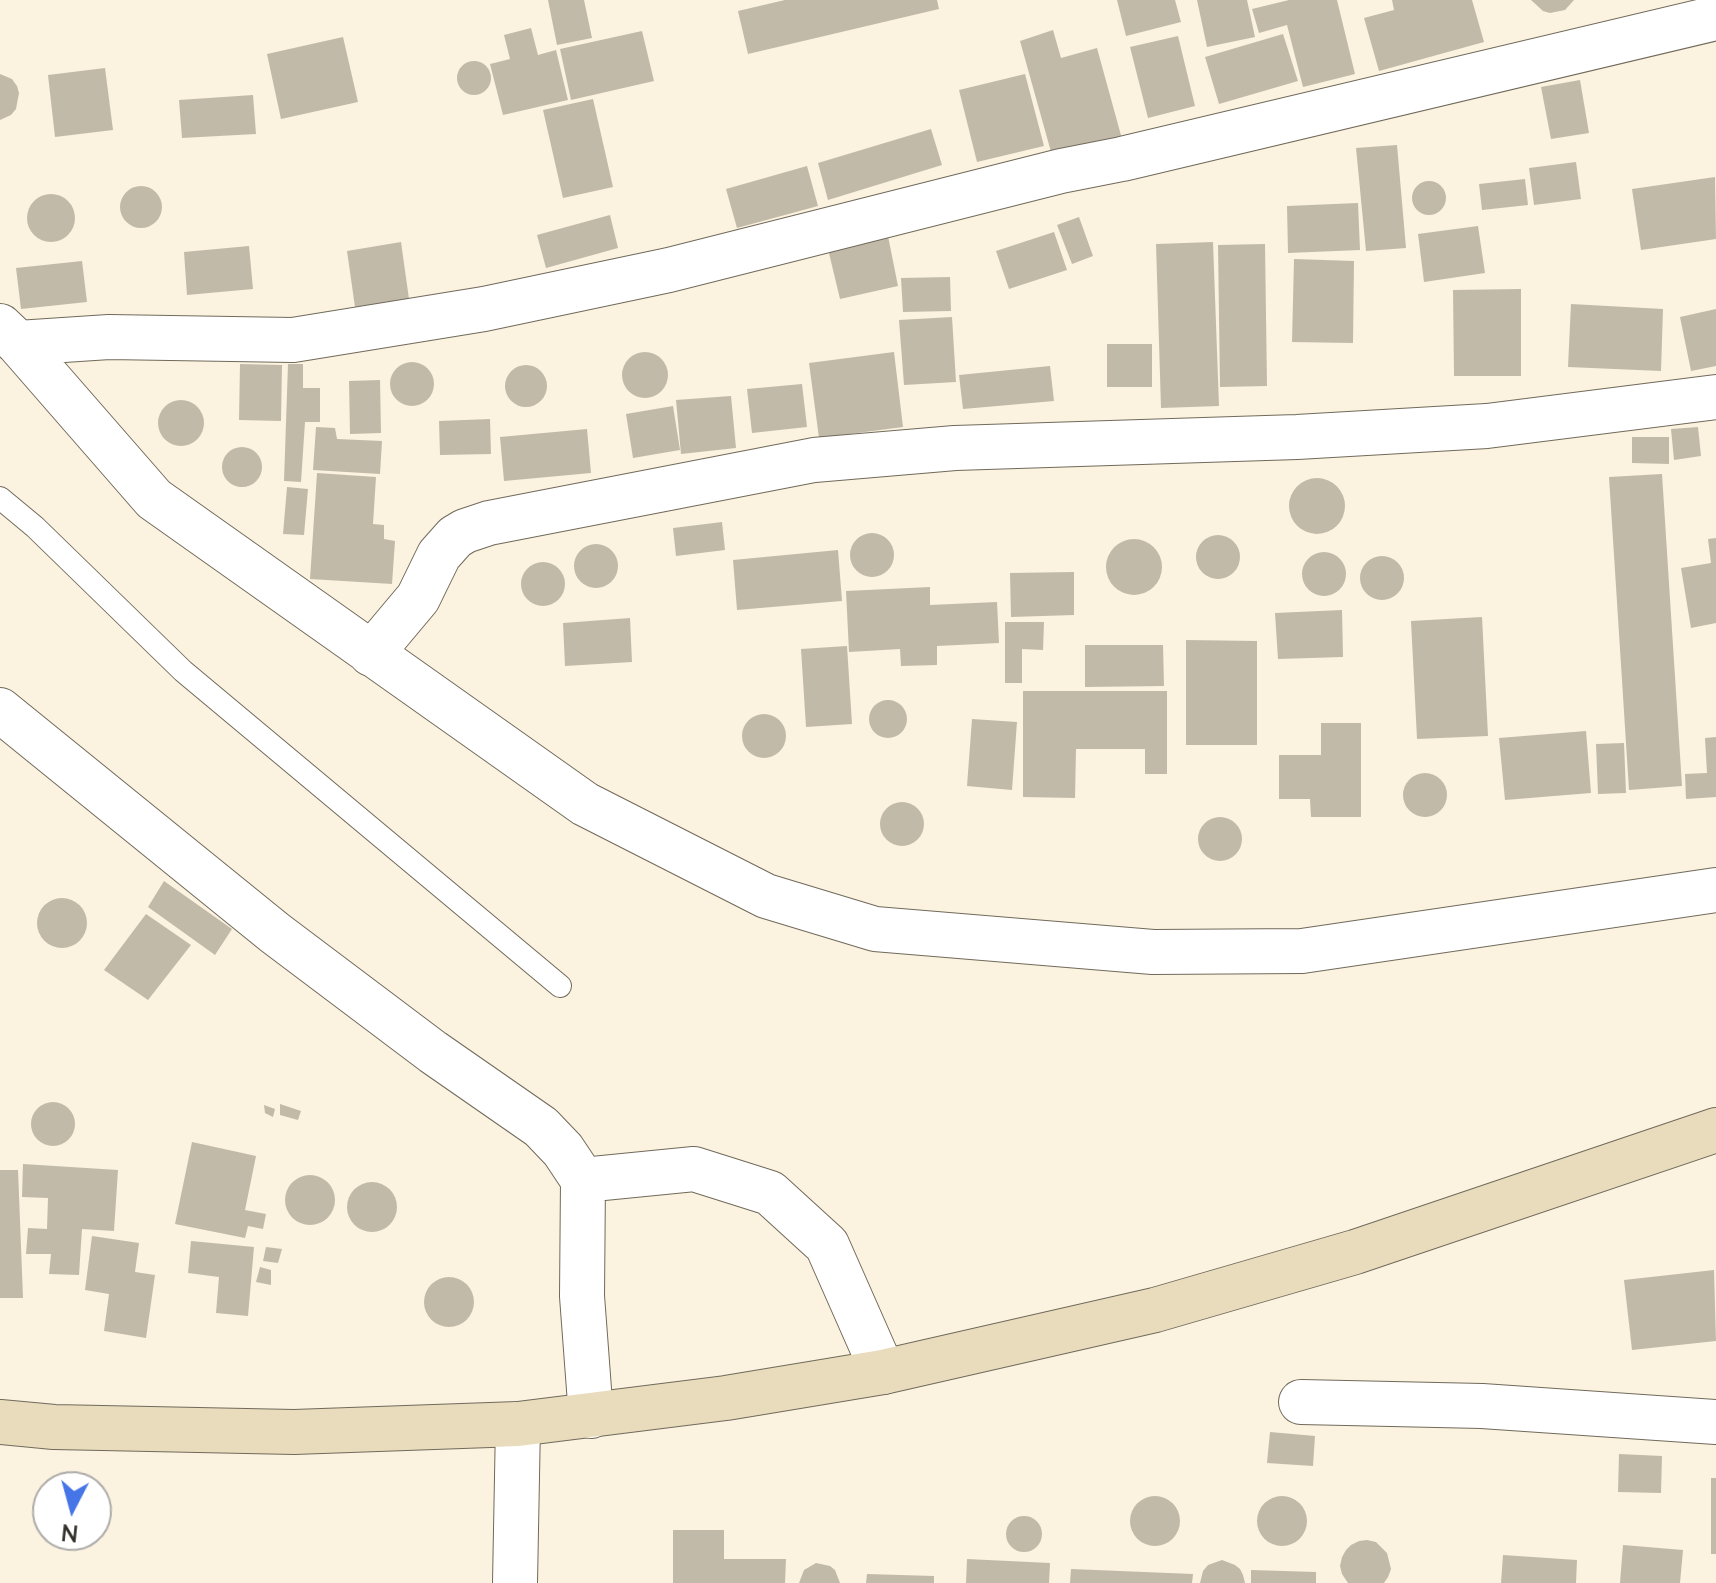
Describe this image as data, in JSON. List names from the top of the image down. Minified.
{"north":"bottom"}
